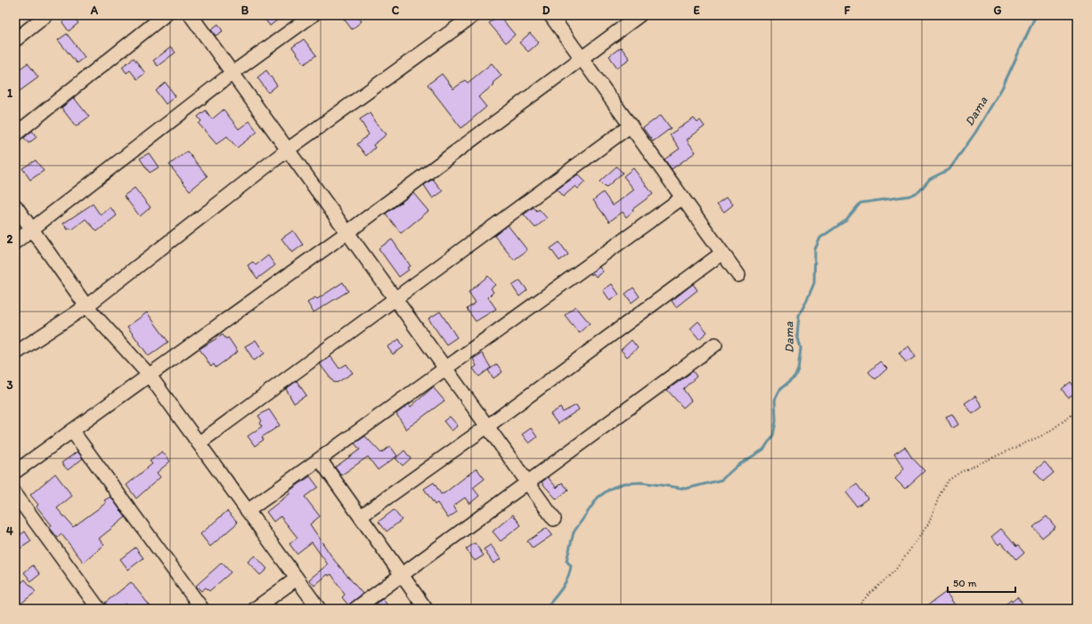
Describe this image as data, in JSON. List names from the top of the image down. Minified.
{"water":["Dama"],"scale_bar":"50 m","grid":{"columns":["A","B","C","D","E","F","G"],"rows":["1","2","3","4"]}}
